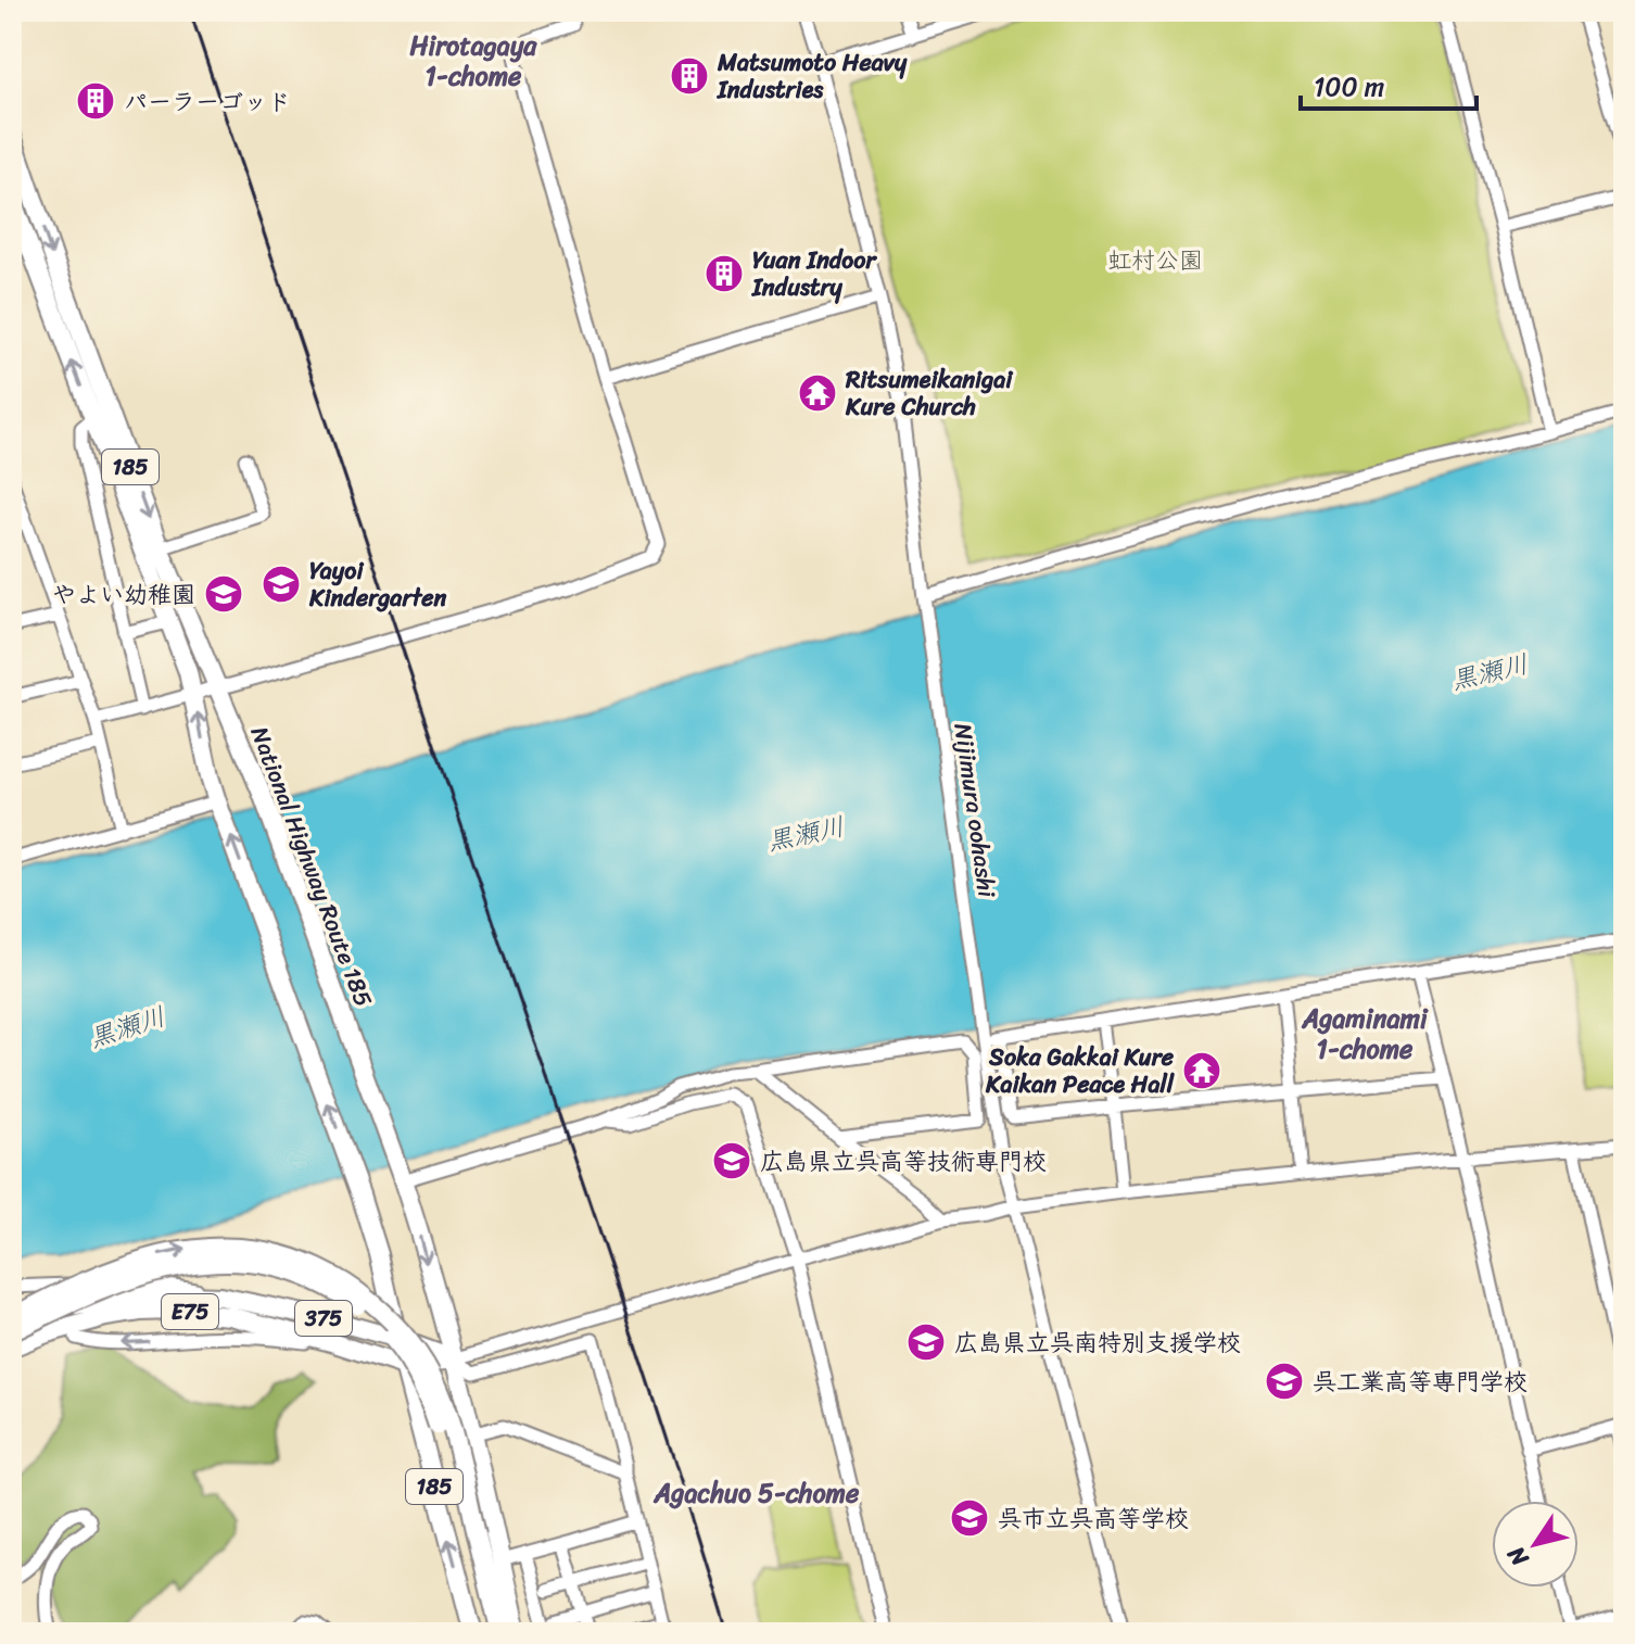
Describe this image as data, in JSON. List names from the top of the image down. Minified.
{"streets":{"highway":["185","National Highway Route 185","E75","375"],"street":["Nijimura oohashi"]},"crossings":[["185","375"],["National Highway Route 185","375"],["E75","375"]],"districts":["Hirotagaya 1-chome","Agaminami 1-chome","Agachuo 5-chome"],"water":["黒瀬川"],"parks":["虹村公園"],"places":{"building":["Matsumoto Heavy Industries","パーラーゴッド","Yuan Indoor Industry"],"temple":["Ritsumeikanigai Kure Church","Soka Gakkai Kure Kaikan Peace Hall"],"school or university":["Yayoi Kindergarten","やよい幼稚園","広島県立呉高等技術専門校","広島県立呉南特別支援学校","呉工業高等専門学校","呉市立呉高等学校"]},"scale_bar":"100 m","north":"bottom left"}
